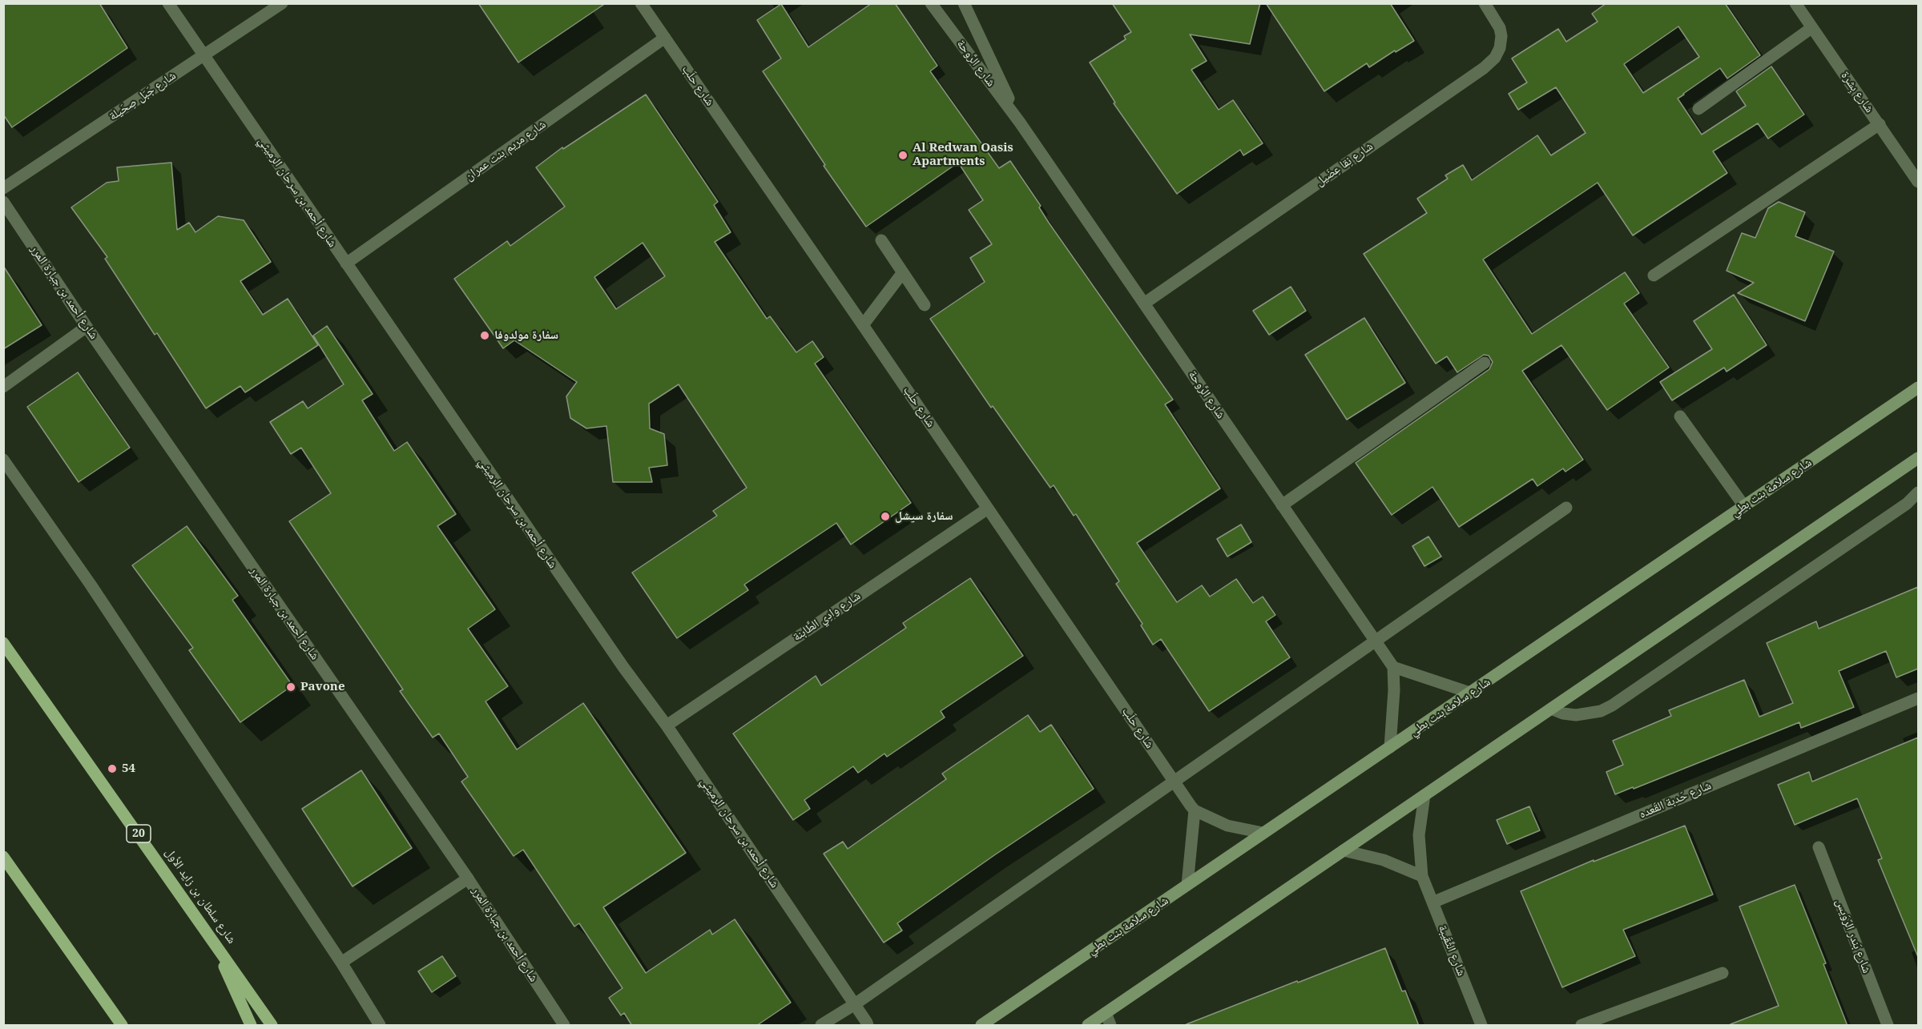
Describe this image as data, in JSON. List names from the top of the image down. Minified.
{"streets":{"main road":["شارع سلامة بنت بطي","20","شارع سلطان بن زايد الأول"],"street":["شارع الرَّوحة","شارع حلَب","شارع بِشرة","شارع جَبَل صِحَيلة","شارع مريم بنت عمران","شارع نِقا عِضَيل","شارع أحمد بن سرحان الرميثي","شارع أحمد بن جبارة المرر","شارع وادِي الطَّابنة","شارع حَدبة القَعده","شارع بَندر الرّوَيس","شارع الثِّقَيبة"]},"crossings":[["شارع الرَّوحة","شارع نِقا عِضَيل"],["شارع حلَب","شارع مريم بنت عمران"],["شارع حلَب","شارع وادِي الطَّابنة"],["شارع جَبَل صِحَيلة","شارع أحمد بن سرحان الرميثي"],["شارع مريم بنت عمران","شارع أحمد بن سرحان الرميثي"],["شارع أحمد بن سرحان الرميثي","شارع وادِي الطَّابنة"],["شارع حَدبة القَعده","شارع الثِّقَيبة"]],"places":["Al Redwan Oasis Apartments","سفارة مولدوفا","سفارة سيشل","Pavone","54"]}
